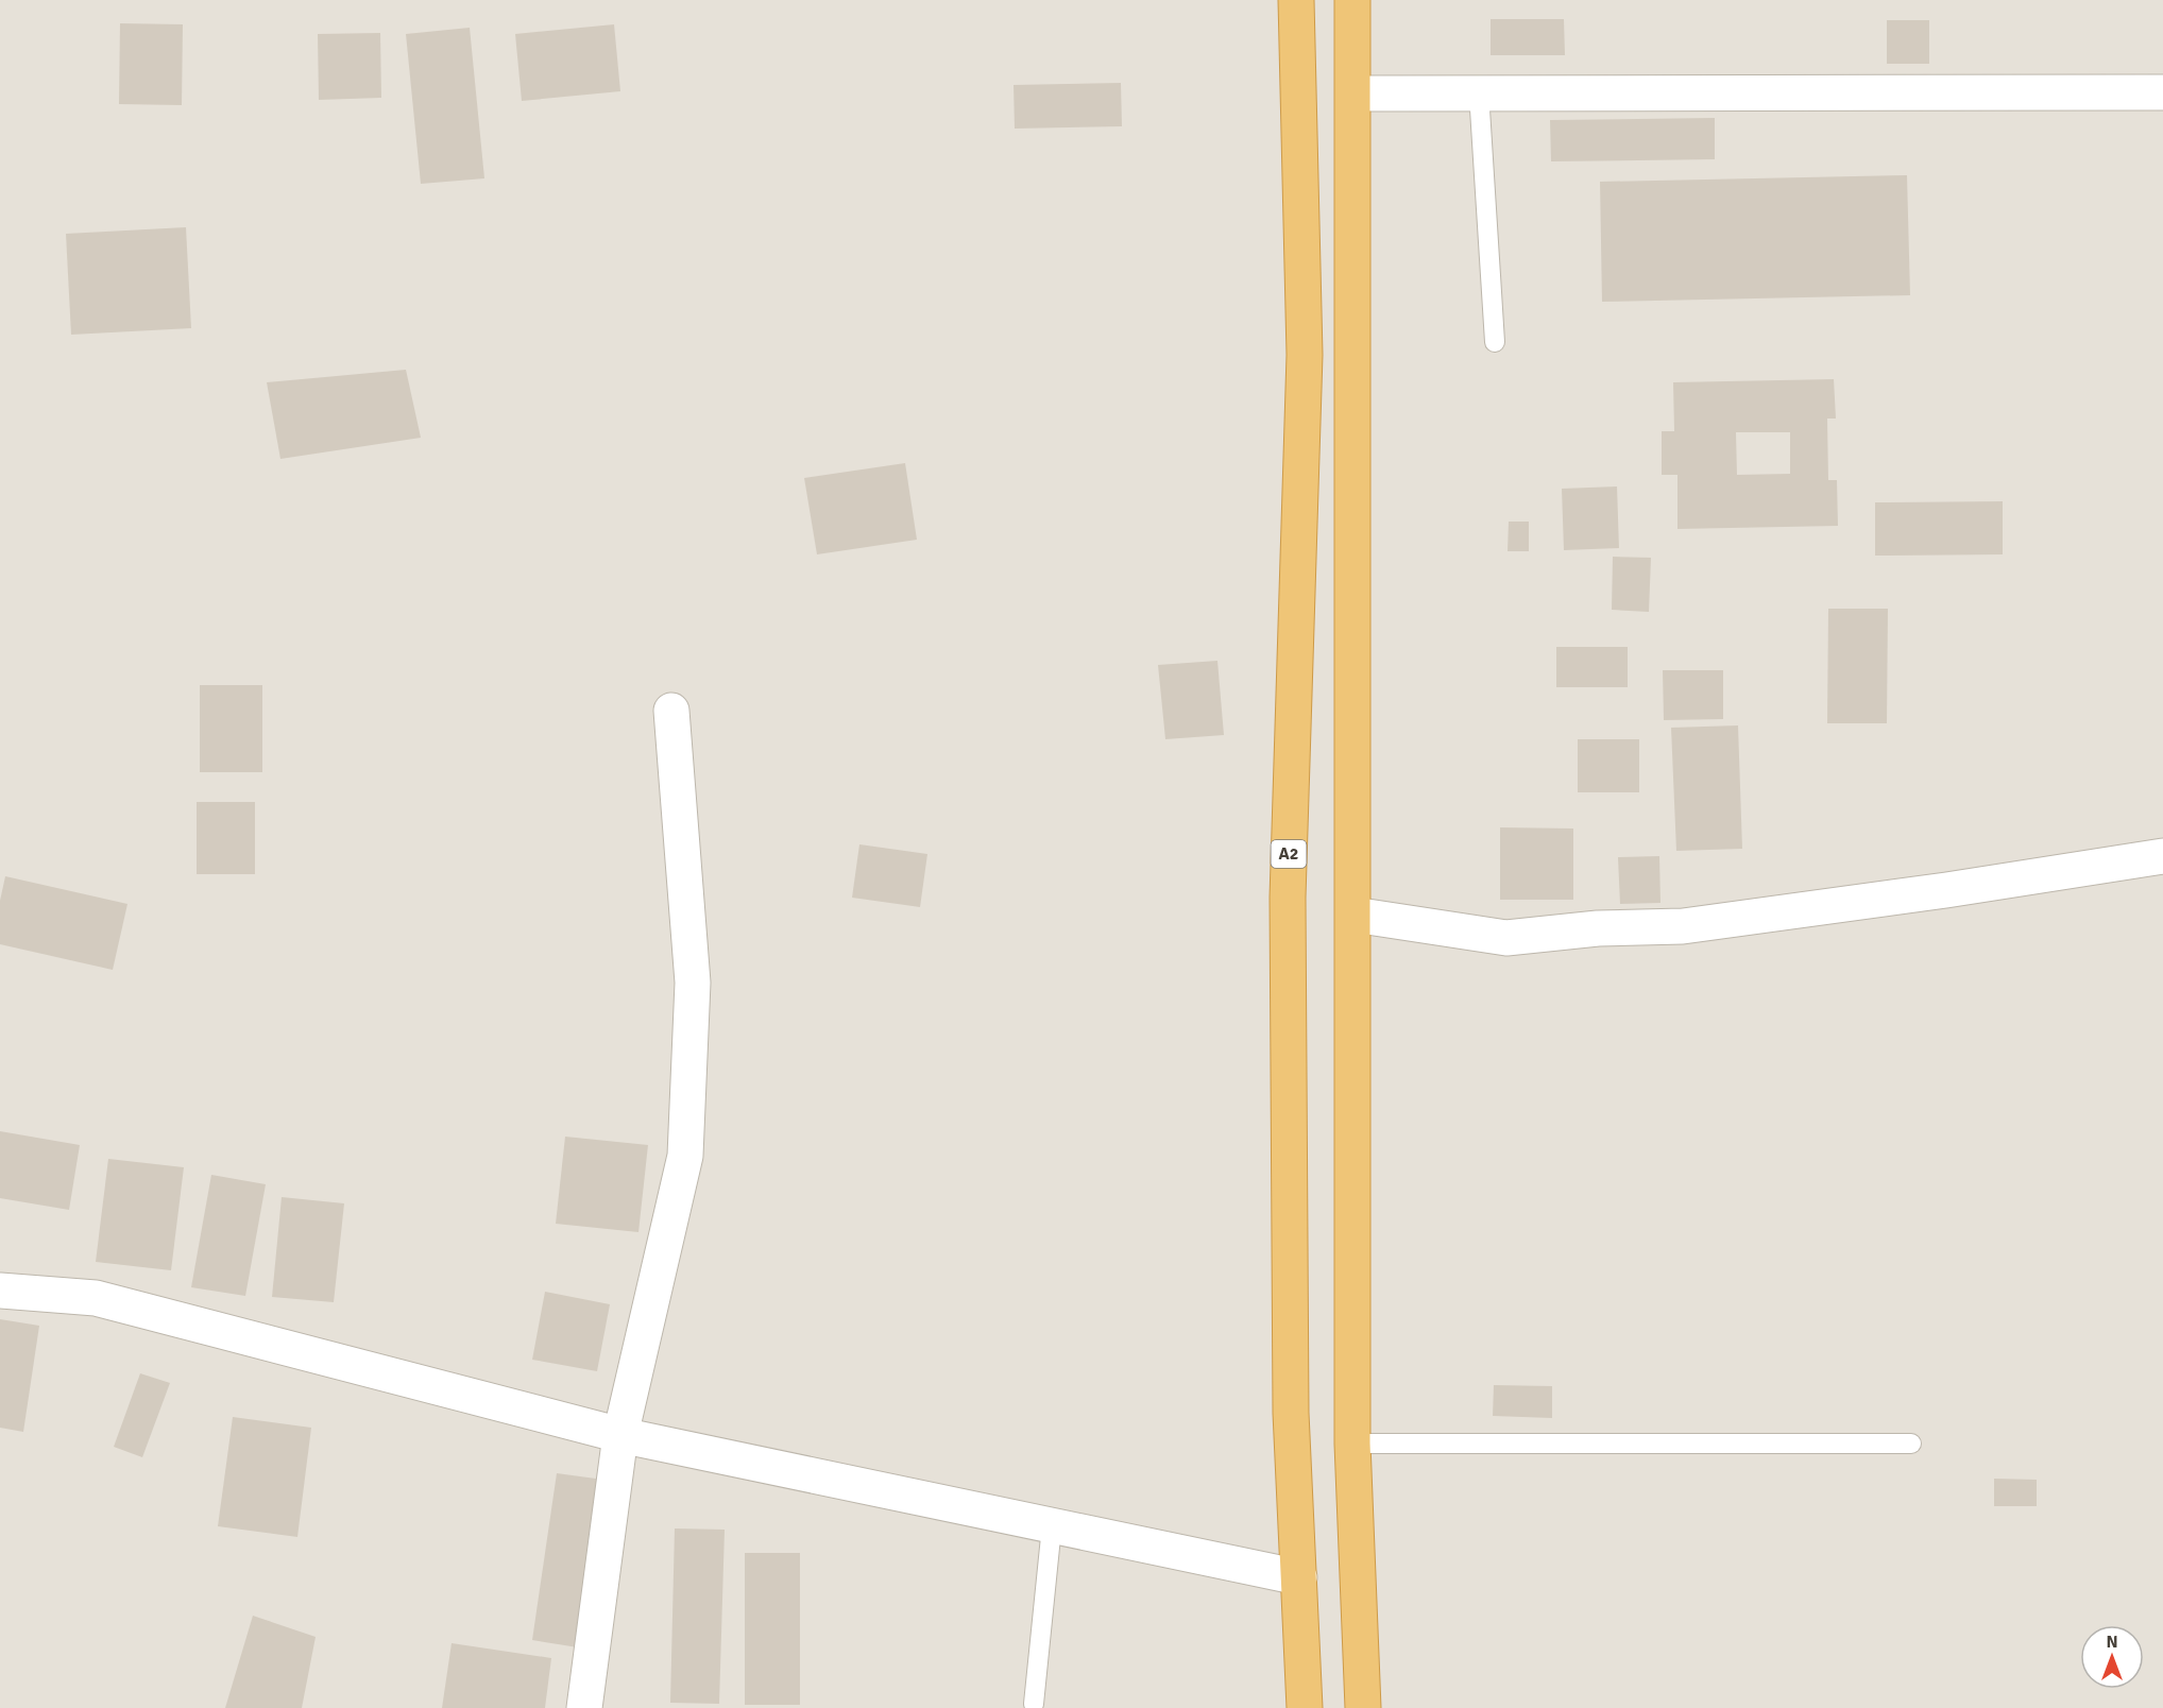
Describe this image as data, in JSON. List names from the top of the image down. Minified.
{"streets":{"highway":["A2"]},"north":"top"}
